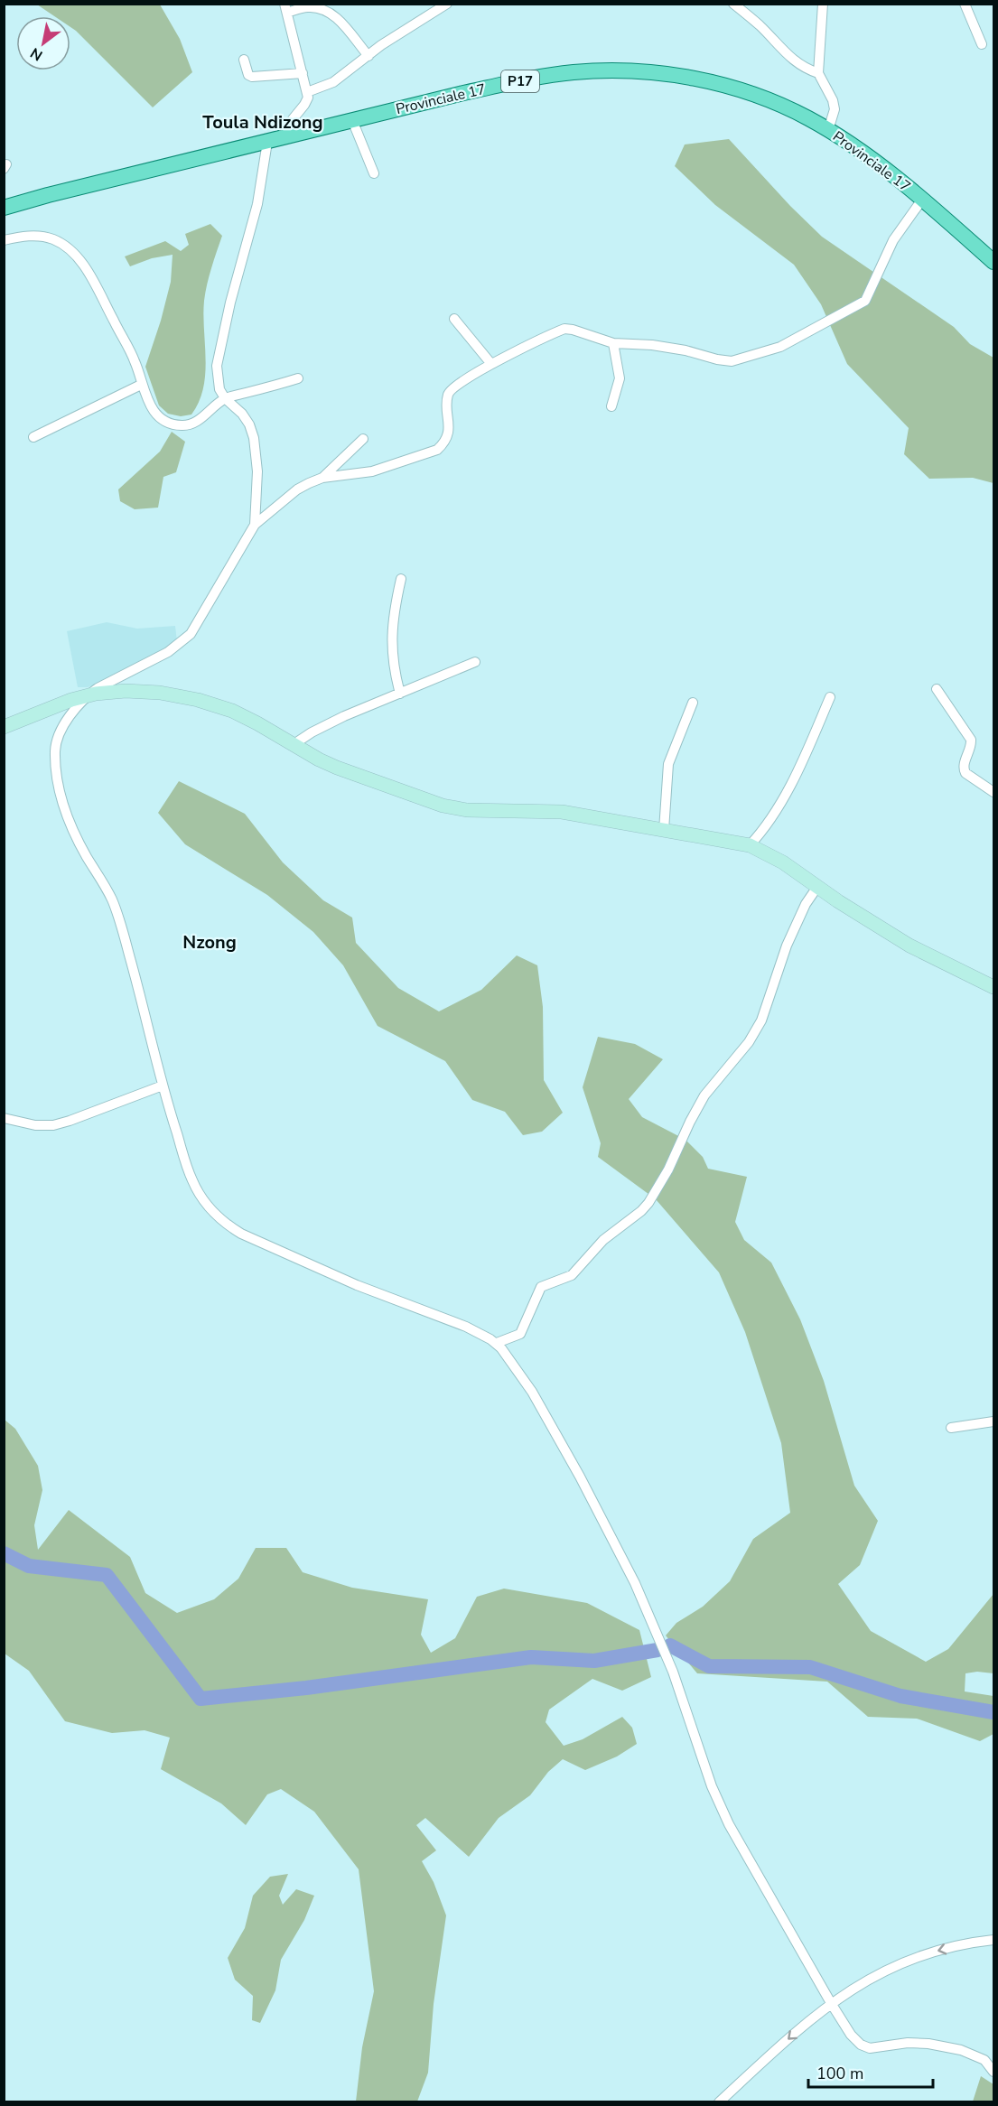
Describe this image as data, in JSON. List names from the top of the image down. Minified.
{"streets":{"main road":["P17","Provinciale 17"]},"districts":["Toula Ndizong","Nzong"],"scale_bar":"100 m","north":"bottom left"}
